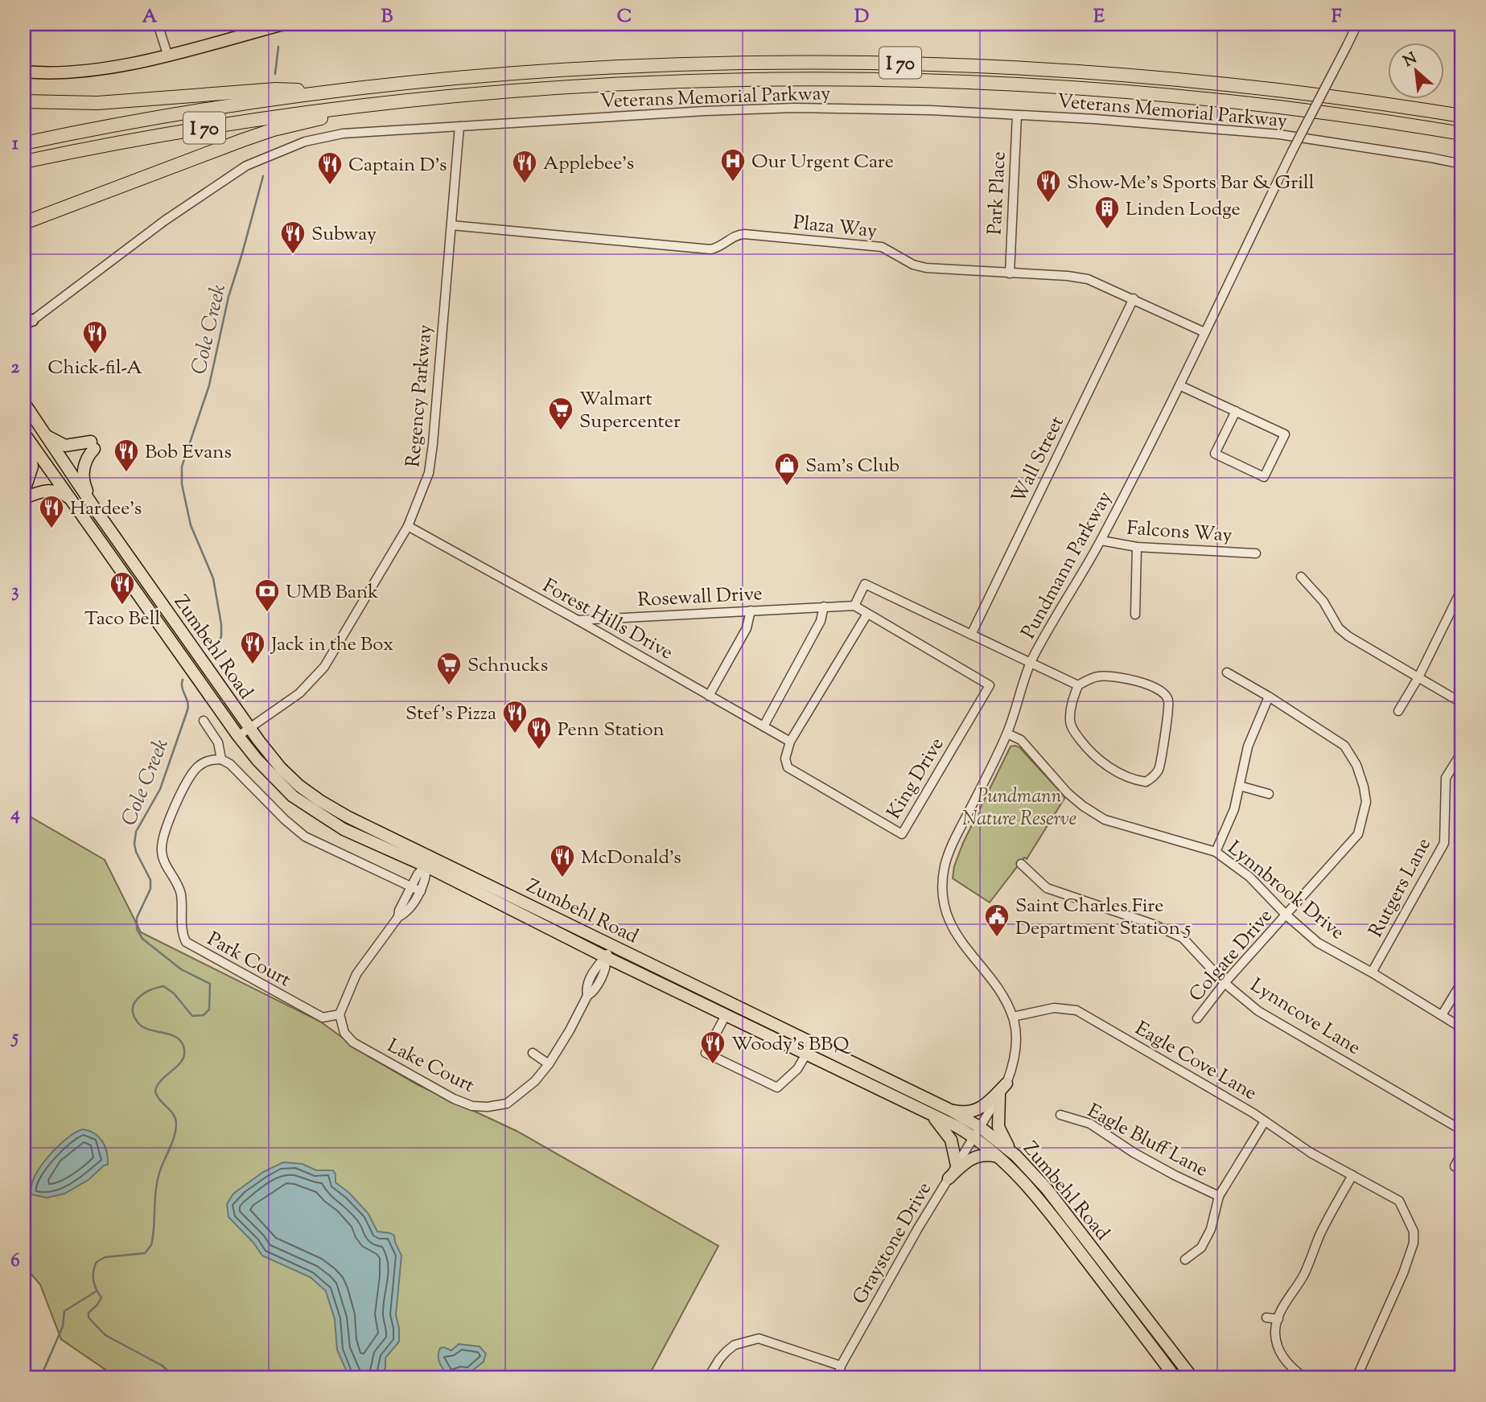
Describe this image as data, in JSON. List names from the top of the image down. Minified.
{"streets":{"highway":["I 70"],"main road":["Zumbehl Road"],"street":["Veterans Memorial Parkway","Park Place","Plaza Way","Regency Parkway","Wall Street","Falcons Way","Pundmann Parkway","Rosewall Drive","Forest Hills Drive","King Drive","Rutgers Lane","Lynnbrook Drive","Colgate Drive","Park Court","Lynncove Lane","Eagle Cove Lane","Lake Court","Eagle Bluff Lane","Graystone Drive"]},"crossings":[["Veterans Memorial Parkway","Park Place"],["Veterans Memorial Parkway","Regency Parkway"],["Park Place","Plaza Way"],["Plaza Way","Regency Parkway"],["Plaza Way","Wall Street"],["Plaza Way","Pundmann Parkway"],["Regency Parkway","Forest Hills Drive"],["Regency Parkway","Zumbehl Road"],["Falcons Way","Pundmann Parkway"],["Pundmann Parkway","Zumbehl Road"],["Pundmann Parkway","Lynnbrook Drive"],["Pundmann Parkway","Eagle Cove Lane"],["Pundmann Parkway","Graystone Drive"],["Rosewall Drive","Forest Hills Drive"],["Forest Hills Drive","King Drive"],["Zumbehl Road","Lake Court"],["Zumbehl Road","Graystone Drive"],["Rutgers Lane","Lynnbrook Drive"],["Lynnbrook Drive","Colgate Drive"],["Colgate Drive","Lynncove Lane"],["Park Court","Lake Court"]],"water":["Cole Creek"],"parks":["Pundmann Nature Reserve"],"places":{"hospital":["Our Urgent Care"],"restaurant":["Applebee's","Captain D's","Show-Me's Sports Bar & Grill","Subway","Chick-fil-A","Bob Evans","Hardee's","Taco Bell","Jack in the Box","Stef's Pizza","Penn Station","McDonald's","Woody's BBQ"],"building":["Linden Lodge"],"supermarket":["Walmart Supercenter","Schnucks"],"shop":["Sam's Club"],"bank":["UMB Bank"],"public building":["Saint Charles Fire Department Station 5"]},"north":"top left","grid":{"columns":["A","B","C","D","E","F"],"rows":["1","2","3","4","5","6"]}}
